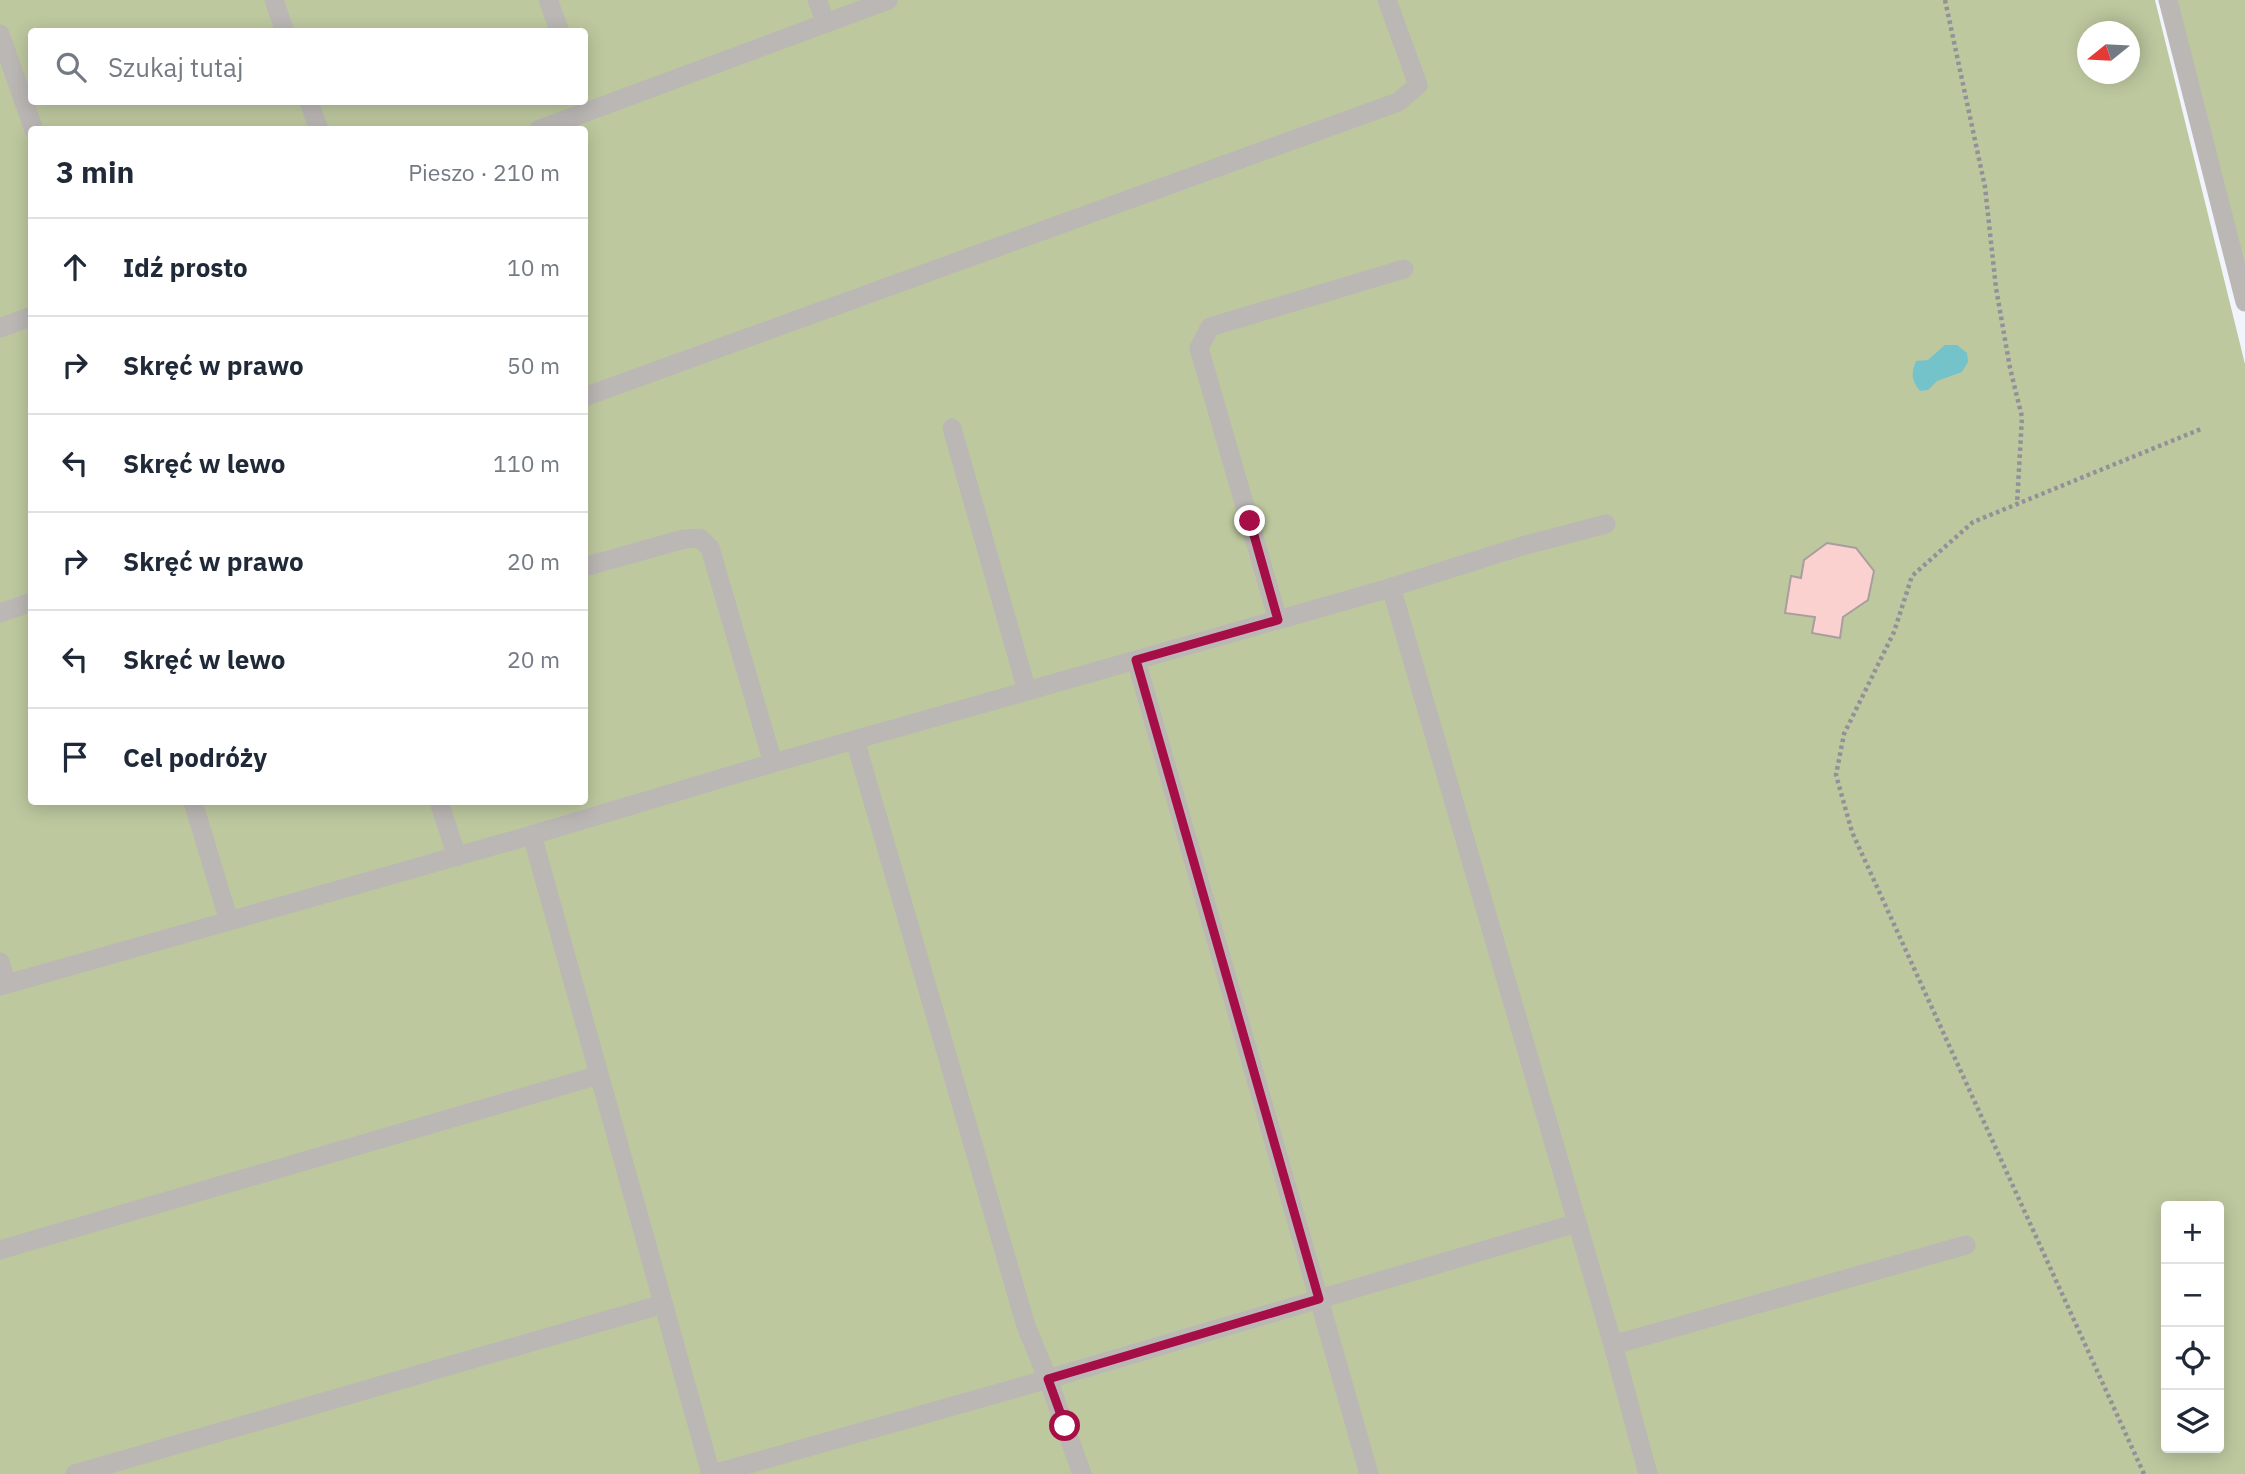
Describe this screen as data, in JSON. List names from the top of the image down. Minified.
{"north":"left","page":{"search":"Szukaj tutaj","heading":["3 min","Pieszo · 210 m"],"list":[["Idź prosto","10 m"],["Skręć w prawo","50 m"],["Skręć w lewo","110 m"],["Skręć w prawo","20 m"],["Skręć w lewo","20 m"],"Cel podróży"],"map_buttons":["+","−"]}}
